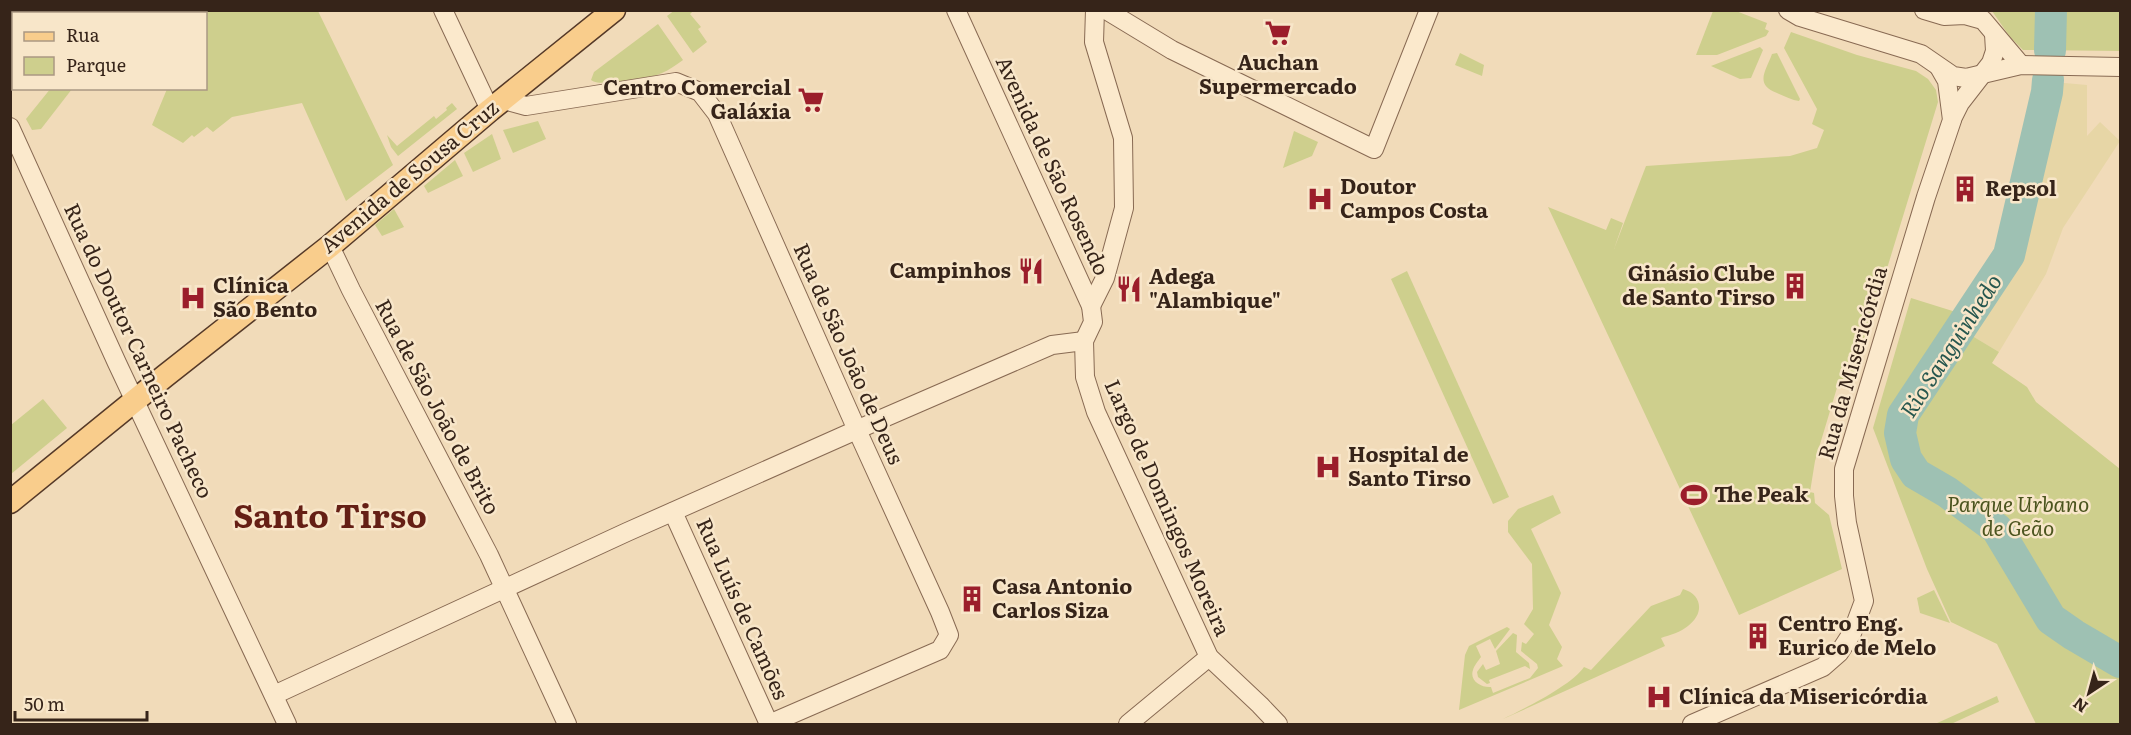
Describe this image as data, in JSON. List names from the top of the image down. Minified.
{"streets":{"main road":["Avenida de Sousa Cruz"],"street":["Avenida de São Rosendo","Rua do Doutor Carneiro Pacheco","Rua de São João de Deus","Rua da Misericórdia","Rua de São João de Brito","Largo de Domingos Moreira","Rua Luís de Camões"]},"crossings":[["Avenida de São Rosendo","Largo de Domingos Moreira"],["Avenida de Sousa Cruz","Rua do Doutor Carneiro Pacheco"],["Avenida de Sousa Cruz","Rua de São João de Deus"],["Avenida de Sousa Cruz","Rua de São João de Brito"],["Rua de São João de Deus","Rua Luís de Camões"]],"districts":["Santo Tirso"],"water":["Rio Sanguinhedo"],"parks":["Parque Urbano de Geão"],"places":{"supermarket":["Auchan Supermercado","Centro Comercial Galáxia"],"building":["Repsol","Ginásio Clube de Santo Tirso","Casa Antonio Carlos Siza","Centro Eng. Eurico de Melo"],"hospital":["Doutor Campos Costa","Clínica São Bento","Hospital de Santo Tirso","Clínica da Misericórdia"],"restaurant":["Campinhos","Adega \"Alambique\""],"sports":["The Peak"]},"legend":["Rua","Parque"],"scale_bar":"50 m","north":"bottom left"}
